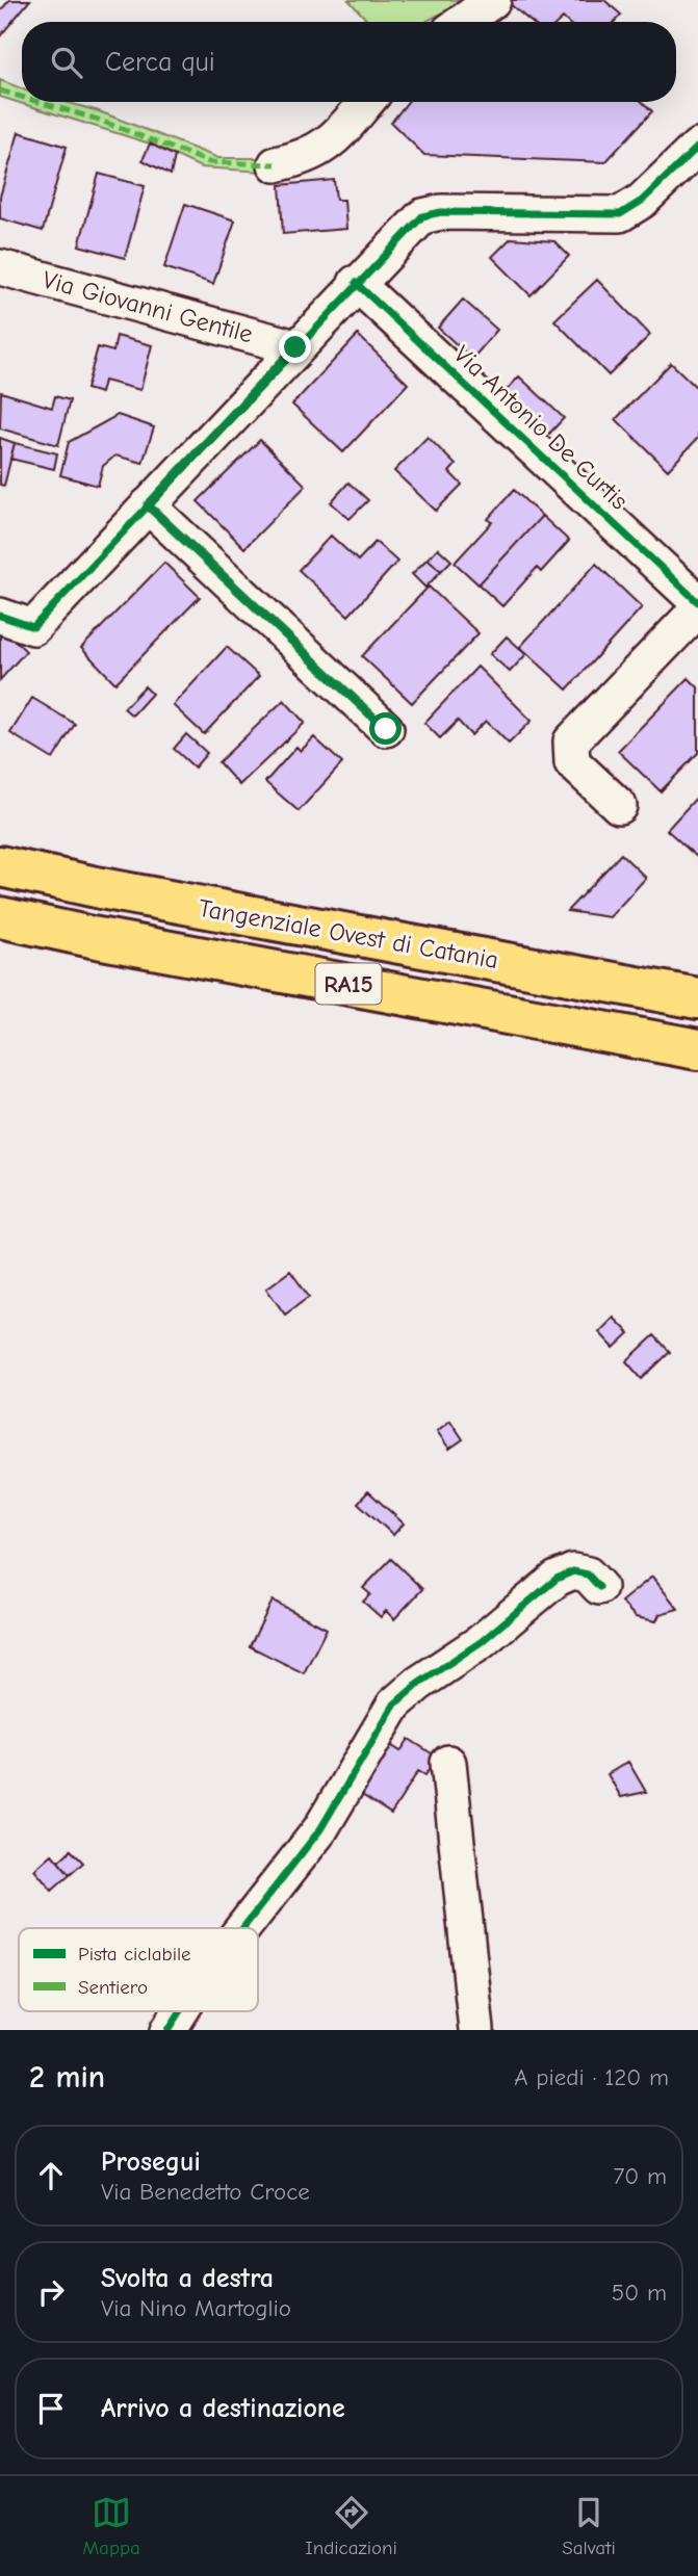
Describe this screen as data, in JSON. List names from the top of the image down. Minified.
{"streets":{"highway":["Tangenziale Ovest di Catania","RA15"],"street":["Via Giovanni Gentile","Via Antonio De Curtis"]},"legend":["Pista ciclabile","Sentiero"],"page":{"search":"Cerca qui","heading":["2 min","A piedi · 120 m"],"list":[["Prosegui","Via Benedetto Croce","70 m"],["Svolta a destra","Via Nino Martoglio","50 m"],"Arrivo a destinazione"],"nav":["Mappa","Indicazioni","Salvati"]}}
